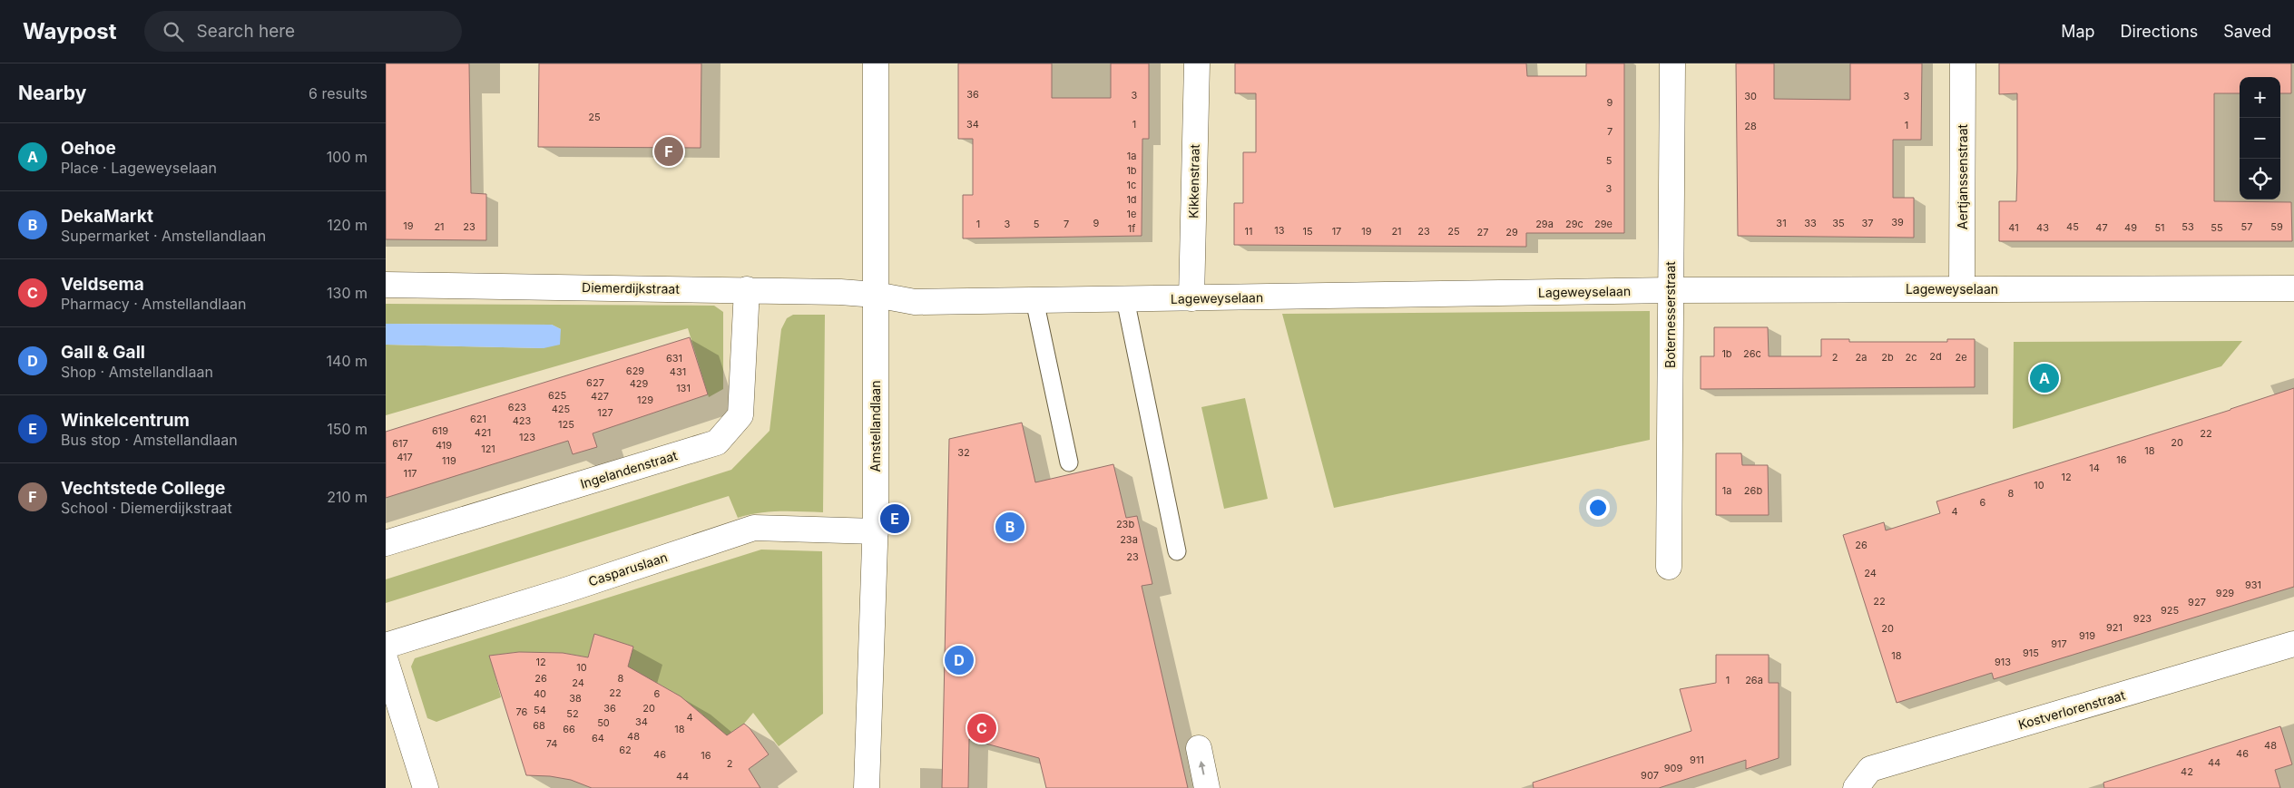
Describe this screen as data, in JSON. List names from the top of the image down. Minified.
{"streets":{"street":["Aertjanssenstraat","Kikkenstraat","Diemerdijkstraat","Lageweyselaan","Boternesserstraat","Amstellandlaan","Ingelandenstraat","Casparuslaan","Kostverlorenstraat"]},"crossings":[["Aertjanssenstraat","Lageweyselaan"],["Kikkenstraat","Lageweyselaan"],["Diemerdijkstraat","Lageweyselaan"],["Diemerdijkstraat","Amstellandlaan"],["Diemerdijkstraat","Ingelandenstraat"],["Lageweyselaan","Boternesserstraat"],["Lageweyselaan","Amstellandlaan"],["Amstellandlaan","Casparuslaan"]],"house_numbers":["36","3","30","3","9","25","34","1","1","28","7","1a","5","1b","1c","3","1d","1e","39","9","31","33","35","37","1","3","5","7","29a","29c","29e","19","21","23","45","53","57","59","41","43","47","49","51","55","1f","13","11","15","17","19","21","23","25","27","29","1b","26c","2d","2","2a","2b","2c","2e","631","629","431","627","429","131","625","427","129","623","425","127","621","423","125","619","421","22","123","20","617","419","121","18","32","417","16","119","14","117","12","10","1a","26b","8","6","4","23b","23a","26","23","24","931","929","22","927","925","923","921","20","919","917","915","18","12","913","10","26","8","1","26a","24","22","40","6","38","36","20","54","76","52","4","34","50","68","66","18","48","64","74","48","62","46","46","16","911","44","2","909","42","907","44"],"page":{"header":"Waypost","search":"Search here","nav":["Map","Directions","Saved"],"heading":["Nearby","6 results"],"map_buttons":["+","−"],"list":[{"mark":"A","name":"Oehoe","note":"Place · Lageweyselaan","value":"100 m"},{"mark":"B","name":"DekaMarkt","note":"Supermarket · Amstellandlaan","value":"120 m"},{"mark":"C","name":"Veldsema","note":"Pharmacy · Amstellandlaan","value":"130 m"},{"mark":"D","name":"Gall & Gall","note":"Shop · Amstellandlaan","value":"140 m"},{"mark":"E","name":"Winkelcentrum","note":"Bus stop · Amstellandlaan","value":"150 m"},{"mark":"F","name":"Vechtstede College","note":"School · Diemerdijkstraat","value":"210 m"}],"pins":["F","A","E","B","D","C"]}}
